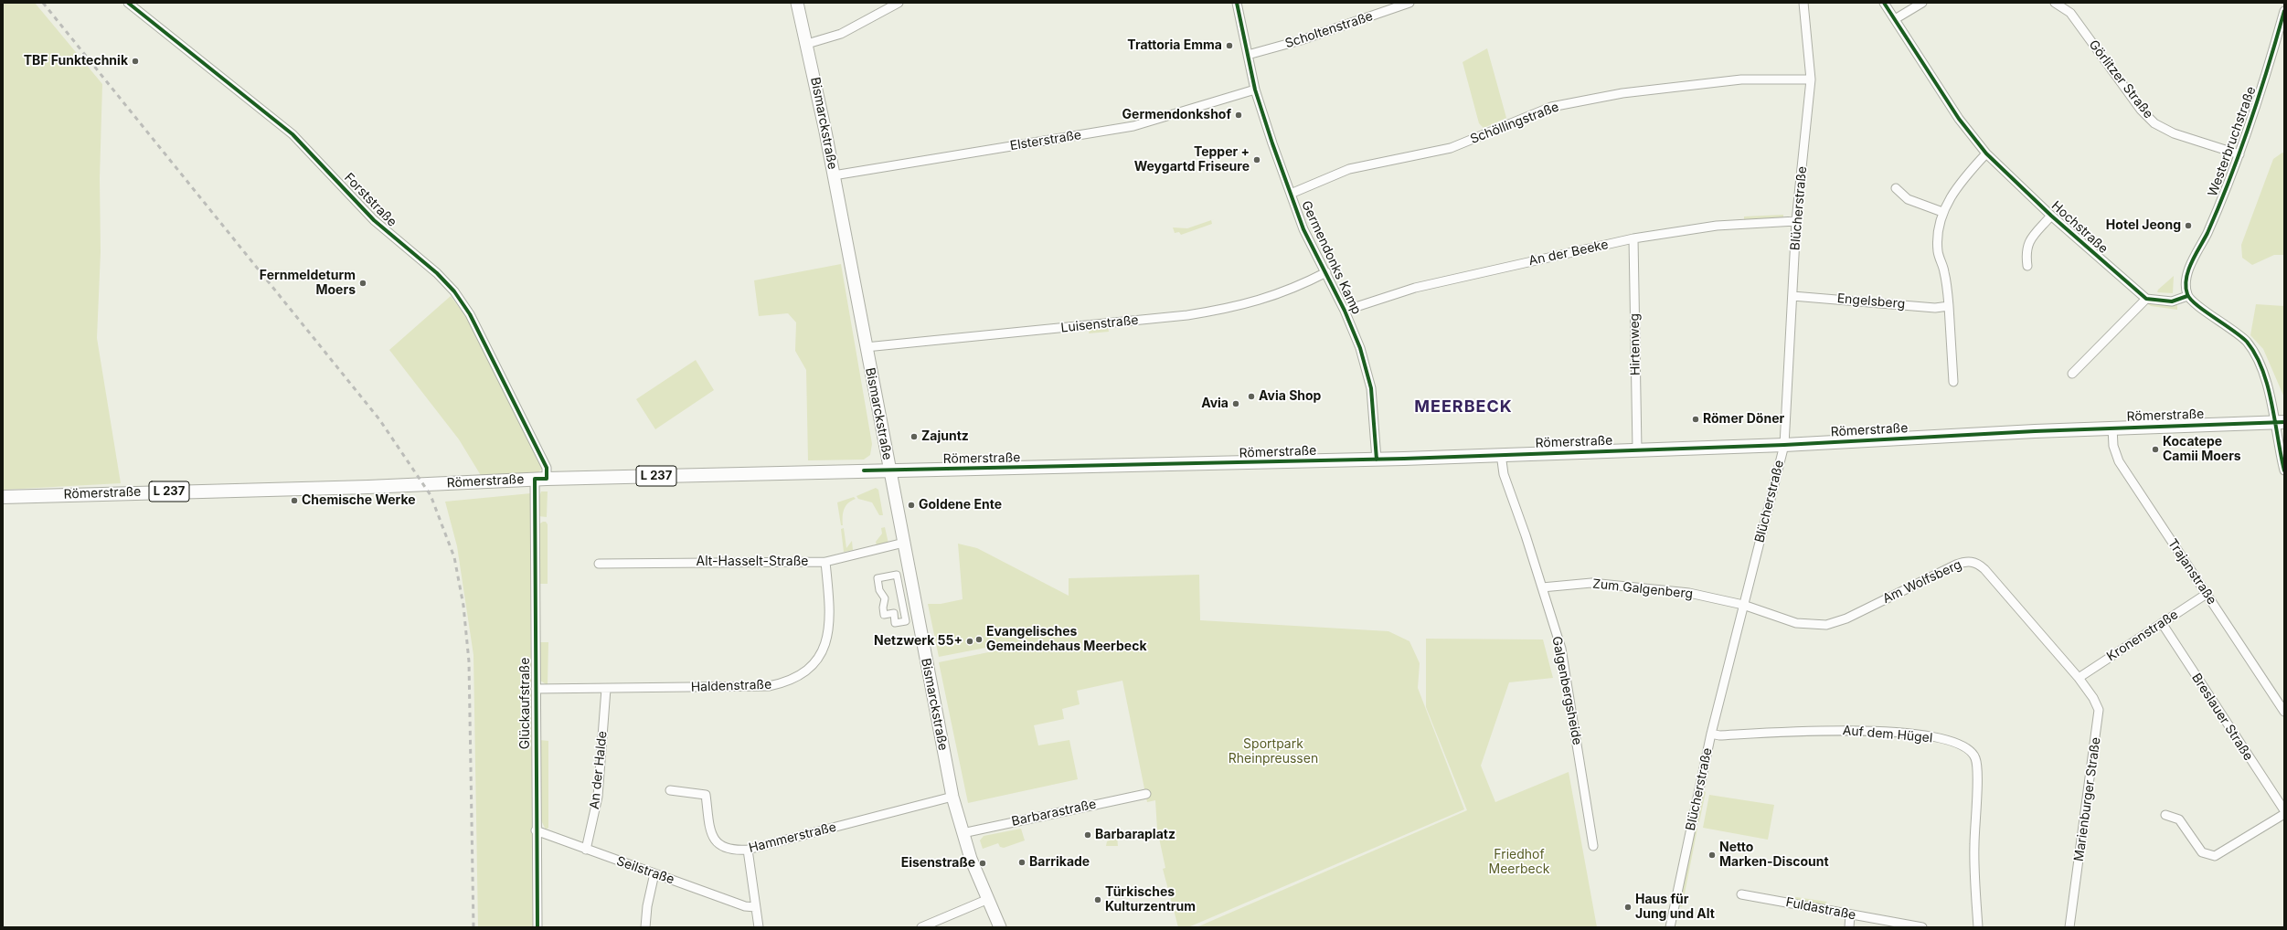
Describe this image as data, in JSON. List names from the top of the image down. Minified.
{"streets":{"main road":["Bismarckstraße","Römerstraße","L 237"],"street":["Scholtenstraße","Görlitzer Straße","Schöllingstraße","Elsterstraße","Westerbruchstraße","Forststraße","Blücherstraße","Hochstraße","An der Beeke","Germendonks Kamp","Engelsberg","Luisenstraße","Hirtenweg","Alt-Hasselt-Straße","Trajanstraße","Am Wolfsberg","Zum Galgenberg","Kronenstraße","Haldenstraße","Galgenbergsheide","Glückaufstraße","Breslauer Straße","Auf dem Hügel","An der Halde","Marienburger Straße","Barbarastraße","Hammerstraße","Seilstraße","Fuldastraße"]},"crossings":[["Scholtenstraße","Germendonks Kamp"],["Görlitzer Straße","Westerbruchstraße"],["Bismarckstraße","Elsterstraße"],["Bismarckstraße","Luisenstraße"],["Bismarckstraße","Römerstraße"],["Bismarckstraße","Alt-Hasselt-Straße"],["Bismarckstraße","Barbarastraße"],["Bismarckstraße","Hammerstraße"],["Schöllingstraße","Blücherstraße"],["Schöllingstraße","Germendonks Kamp"],["Elsterstraße","Germendonks Kamp"],["Forststraße","Römerstraße"],["Forststraße","Glückaufstraße"],["Blücherstraße","An der Beeke"],["Blücherstraße","Engelsberg"],["Blücherstraße","Römerstraße"],["Blücherstraße","Am Wolfsberg"],["Blücherstraße","Zum Galgenberg"],["Blücherstraße","Auf dem Hügel"],["An der Beeke","Germendonks Kamp"],["An der Beeke","Hirtenweg"],["Germendonks Kamp","Luisenstraße"],["Germendonks Kamp","Römerstraße"],["Hirtenweg","Römerstraße"],["Römerstraße","Trajanstraße"],["Römerstraße","Galgenbergsheide"],["Römerstraße","Glückaufstraße"],["Alt-Hasselt-Straße","Haldenstraße"],["Trajanstraße","Kronenstraße"],["Am Wolfsberg","Zum Galgenberg"],["Am Wolfsberg","Kronenstraße"],["Am Wolfsberg","Marienburger Straße"],["Zum Galgenberg","Galgenbergsheide"],["Kronenstraße","Breslauer Straße"],["Kronenstraße","Marienburger Straße"],["Haldenstraße","Glückaufstraße"],["Haldenstraße","An der Halde"],["Glückaufstraße","Seilstraße"],["An der Halde","Seilstraße"]],"districts":["MEERBECK"],"parks":["Sportpark Rheinpreussen","Friedhof Meerbeck"],"places":["Trattoria Emma","TBF Funktechnik","Germendonkshof","Tepper + Weygartd Friseure","Hotel Jeong","Fernmeldeturm Moers","Avia Shop","Avia","Römer Döner","Zajuntz","Kocatepe Camii Moers","Chemische Werke","Goldene Ente","Evangelisches Gemeindehaus Meerbeck","Netzwerk 55+","Barbaraplatz","Netto Marken-Discount","Barrikade","Eisenstraße","Türkisches Kulturzentrum","Haus für Jung und Alt"]}
